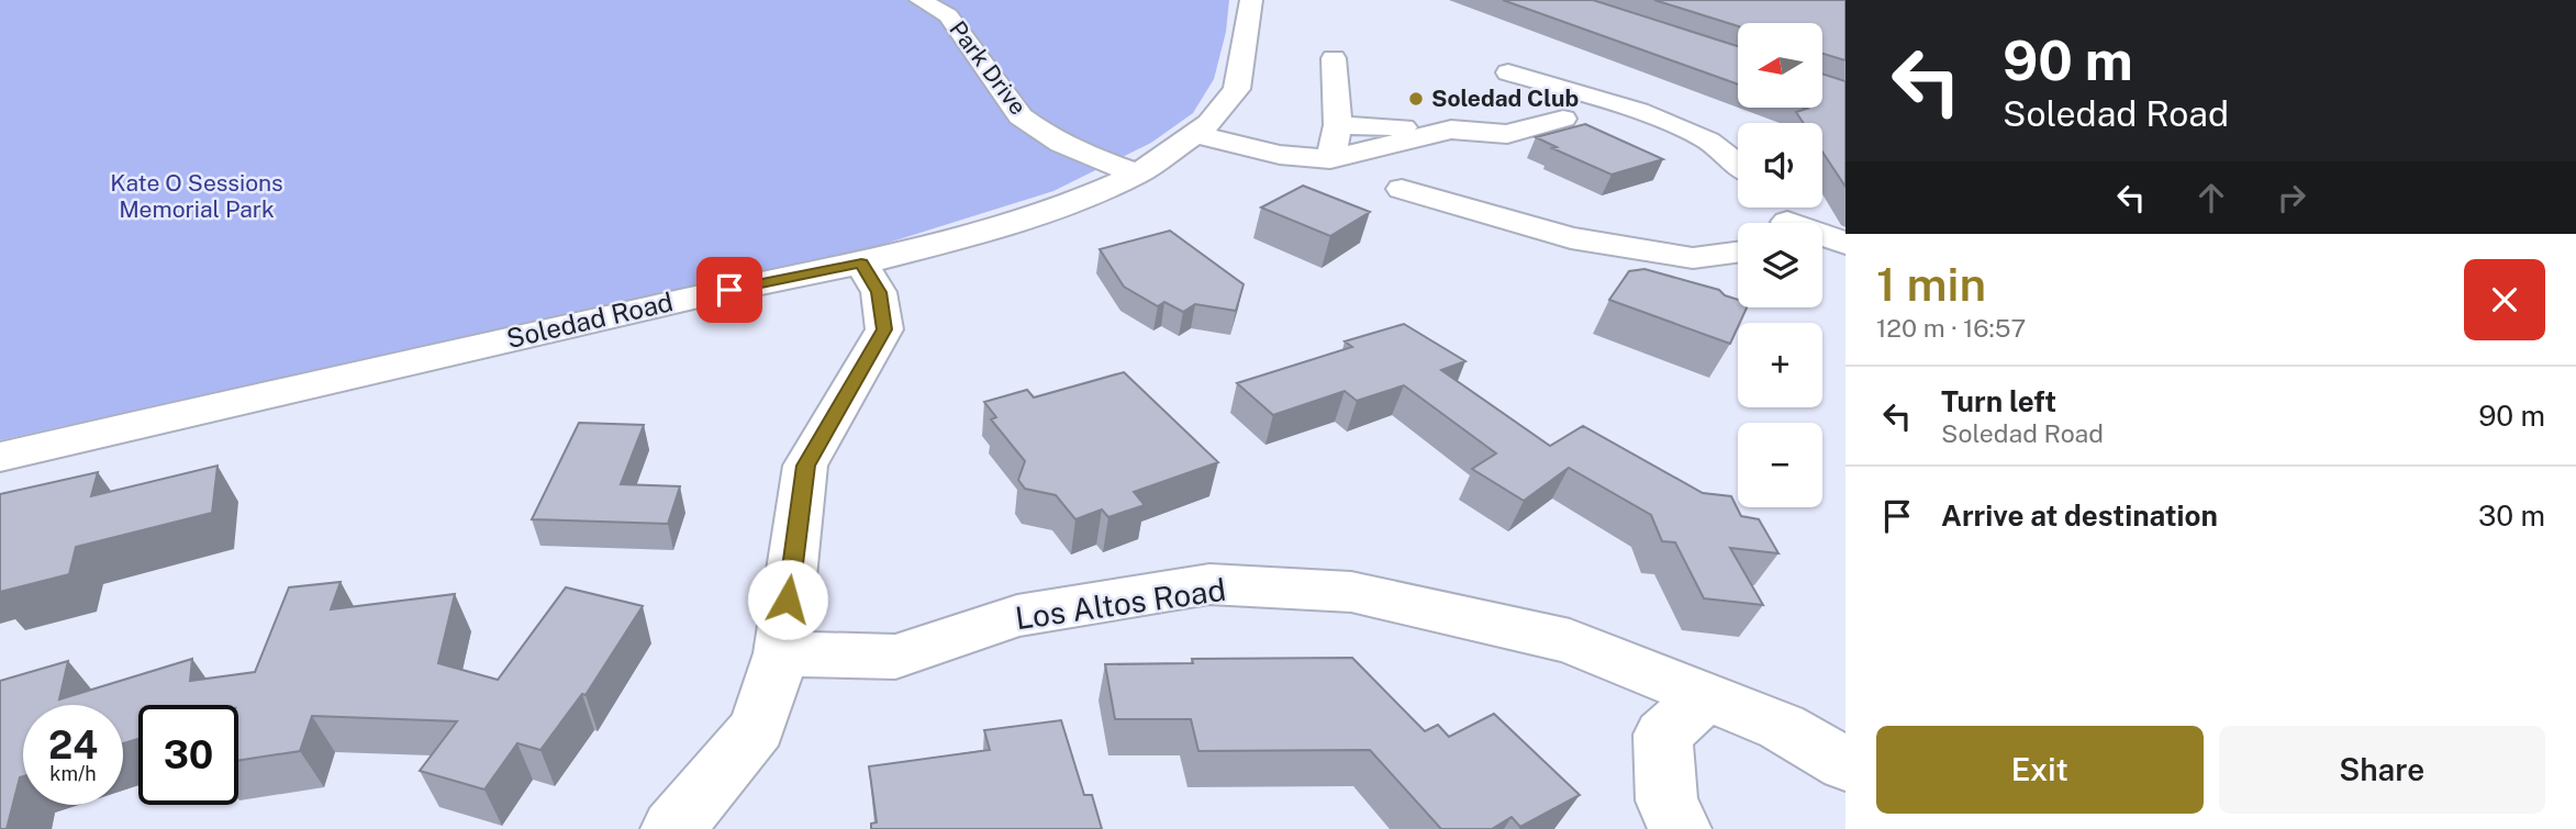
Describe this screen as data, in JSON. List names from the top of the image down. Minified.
{"streets":{"street":["Park Drive","Soledad Road","Los Altos Road"]},"crossings":[["Park Drive","Soledad Road"]],"parks":["Kate O Sessions Memorial Park"],"places":["Soledad Club"],"north":"left","page":{"turn":["90 m","Soledad Road"],"map_buttons":["+","−"],"heading":["1 min","120 m · 16:57"],"list":[{"name":"Turn left","note":"Soledad Road","value":"90 m"},{"name":"Arrive at destination","value":"30 m"}],"speed":"24 km/h","limit":"30","buttons":["Exit","Share"]}}
